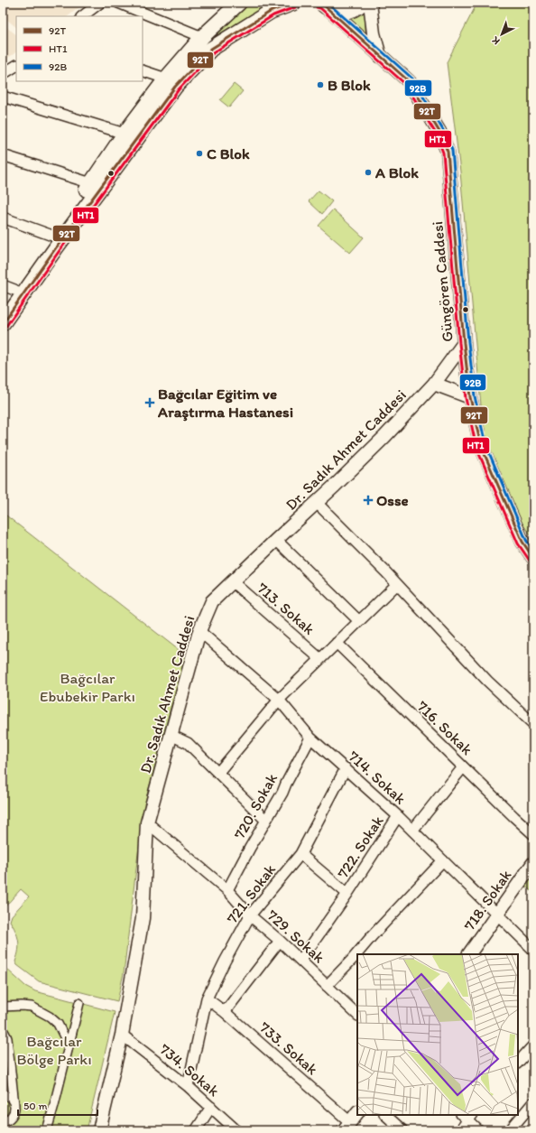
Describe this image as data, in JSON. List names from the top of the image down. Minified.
{"streets":{"street":["Güngören Caddesi","Dr. Sadık Ahmet Caddesi","713. Sokak","716. Sokak","714. Sokak","720. Sokak","722. Sokak","721. Sokak","718. Sokak","729. Sokak","733. Sokak","734. Sokak"]},"crossings":[["Güngören Caddesi","Dr. Sadık Ahmet Caddesi"],["Dr. Sadık Ahmet Caddesi","713. Sokak"],["Dr. Sadık Ahmet Caddesi","714. Sokak"],["Dr. Sadık Ahmet Caddesi","729. Sokak"],["Dr. Sadık Ahmet Caddesi","734. Sokak"],["714. Sokak","720. Sokak"],["714. Sokak","722. Sokak"],["714. Sokak","721. Sokak"],["714. Sokak","718. Sokak"],["720. Sokak","729. Sokak"],["722. Sokak","721. Sokak"],["722. Sokak","729. Sokak"],["721. Sokak","729. Sokak"],["721. Sokak","733. Sokak"],["721. Sokak","734. Sokak"]],"parks":["Bağcılar Ebubekir Parkı","Bağcılar Bölge Parkı"],"places":{"other":["B Blok","C Blok","A Blok"],"health":["Bağcılar Eğitim ve Araştırma Hastanesi","Osse"]},"lines":["transit line 92T","transit line 92B","transit line HT1"],"legend":["92T","HT1","92B"],"scale_bar":"50 m","north":"bottom left"}
